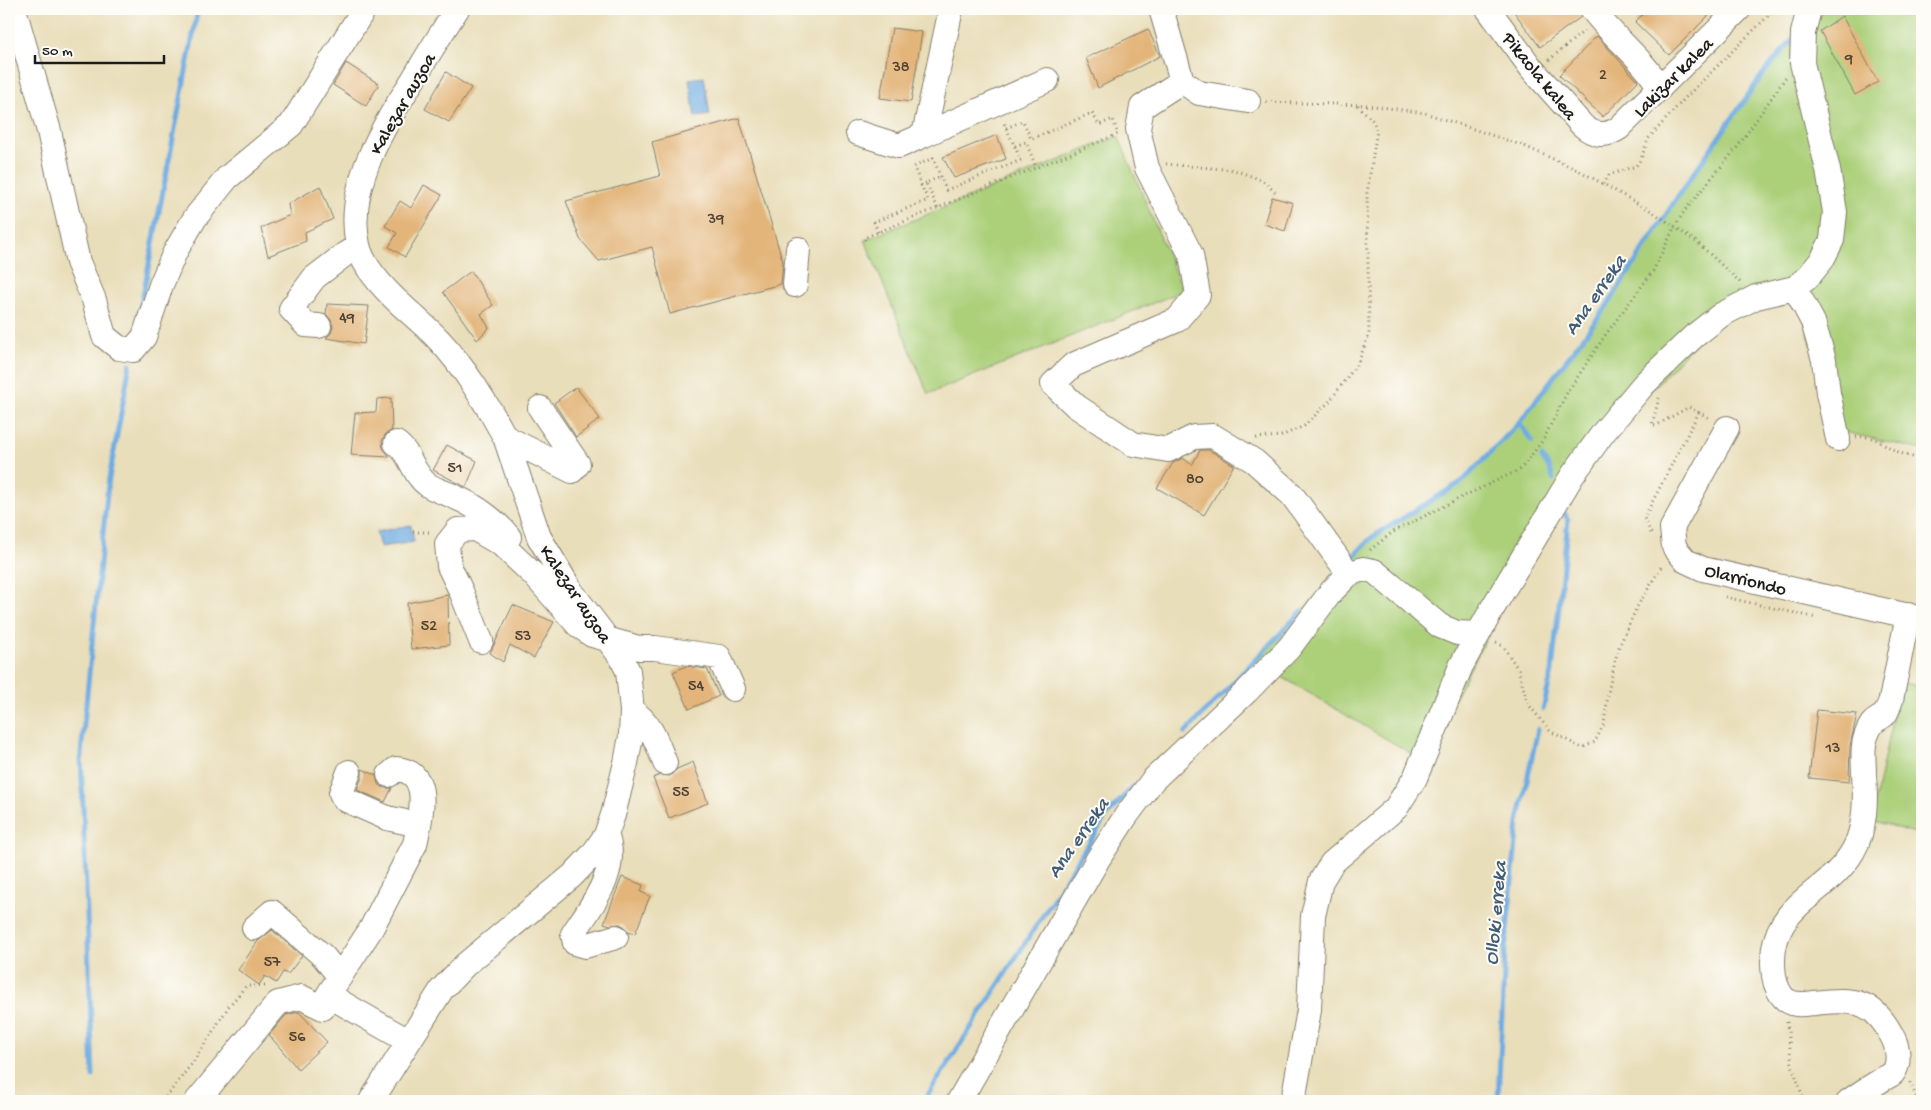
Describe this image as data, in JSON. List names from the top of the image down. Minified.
{"streets":{"street":["Pikaola kalea","Lakizar kalea","Kalezar auzoa","Olarriondo"]},"crossings":[["Pikaola kalea","Lakizar kalea"]],"water":["Ana erreka","Olloki erreka"],"house_numbers":["9","38","2","39","49","51","80","52","53","54","13","55","57","56"],"scale_bar":"50 m"}
